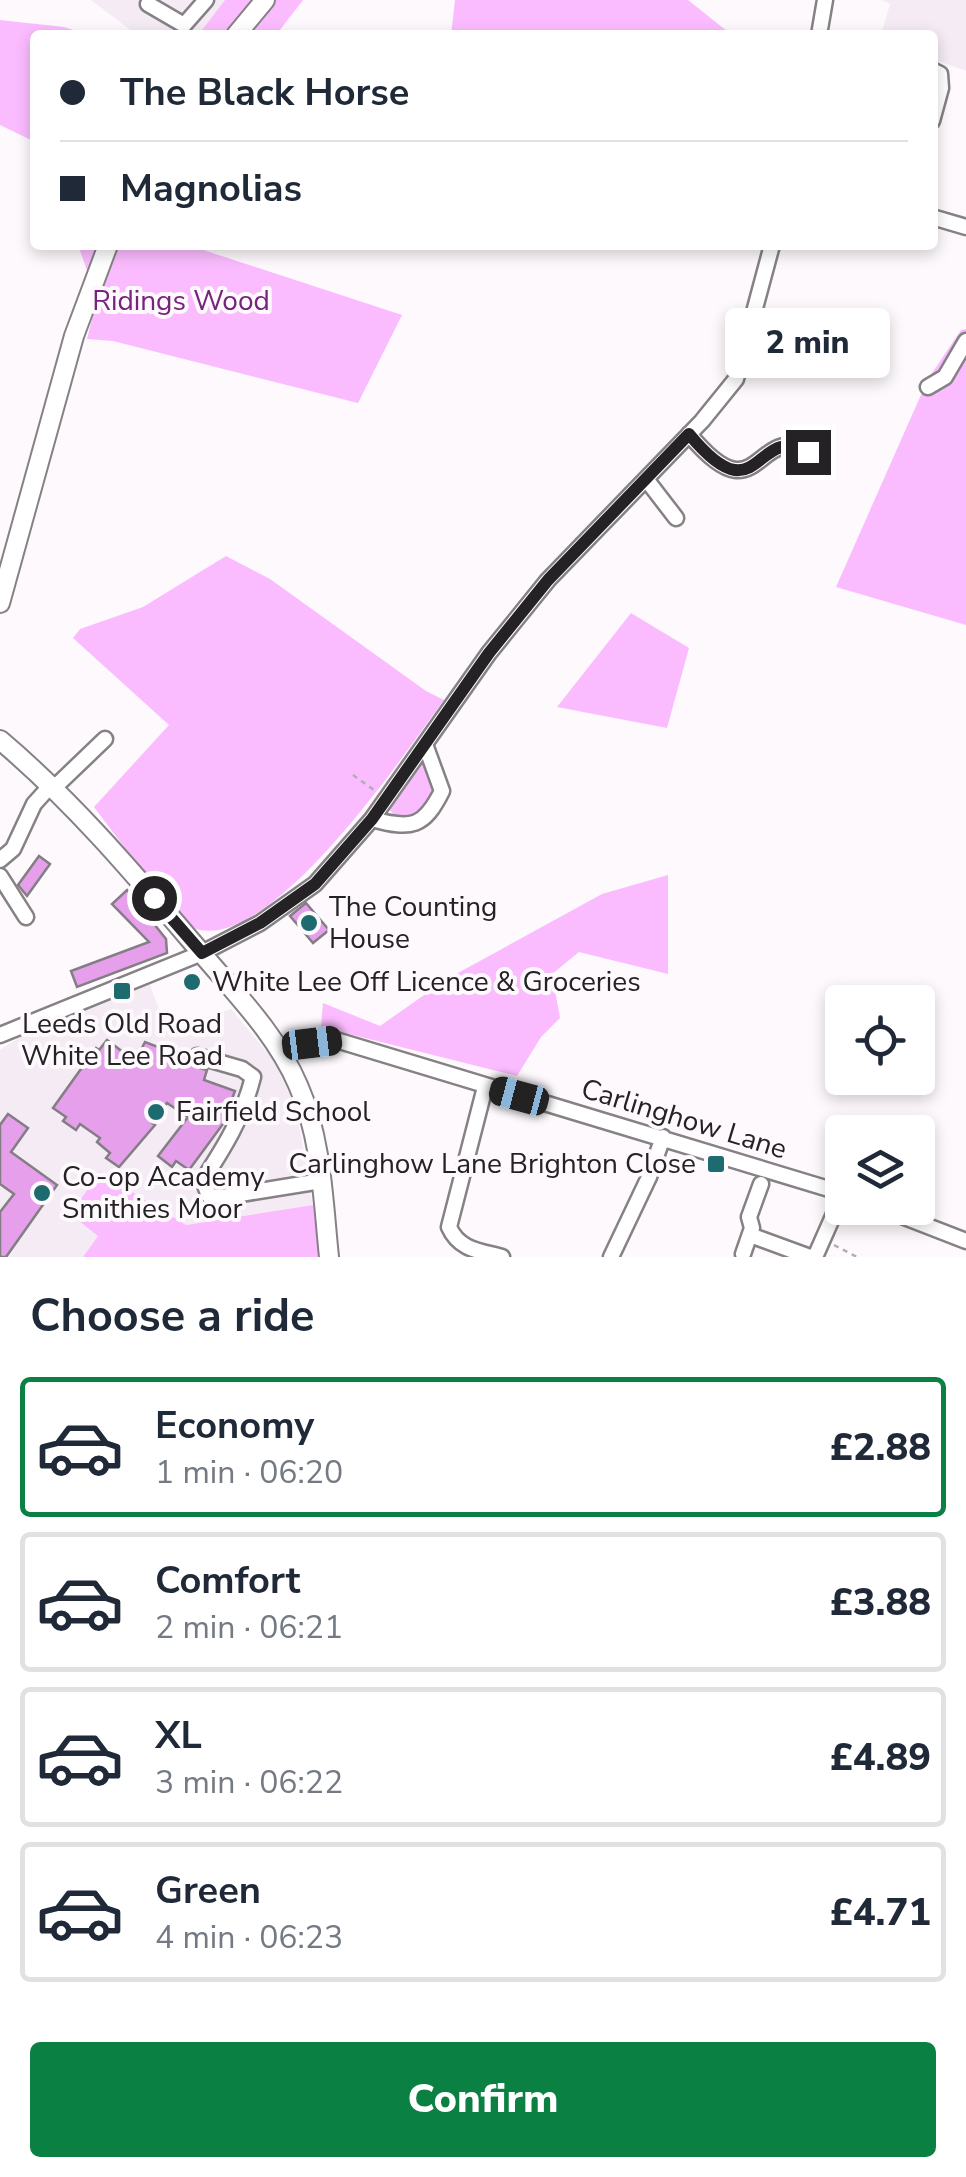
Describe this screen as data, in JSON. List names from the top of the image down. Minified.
{"streets":{"street":["Carlinghow Lane"]},"parks":["Ridings Wood"],"places":{"other":["The Counting House","White Lee Off Licence & Groceries","Fairfield School","Co-op Academy Smithies Moor"],"transit":["Leeds Old Road White Lee Road","Carlinghow Lane Brighton Close"]},"page":{"banner":["The Black Horse","Magnolias"],"bubble":"2 min","heading":"Choose a ride","list":[{"name":"Economy","note":"1 min · 06:20","value":"£2.88"},{"name":"Comfort","note":"2 min · 06:21","value":"£3.88"},{"name":"XL","note":"3 min · 06:22","value":"£4.89"},{"name":"Green","note":"4 min · 06:23","value":"£4.71"}],"buttons":"Confirm"}}
